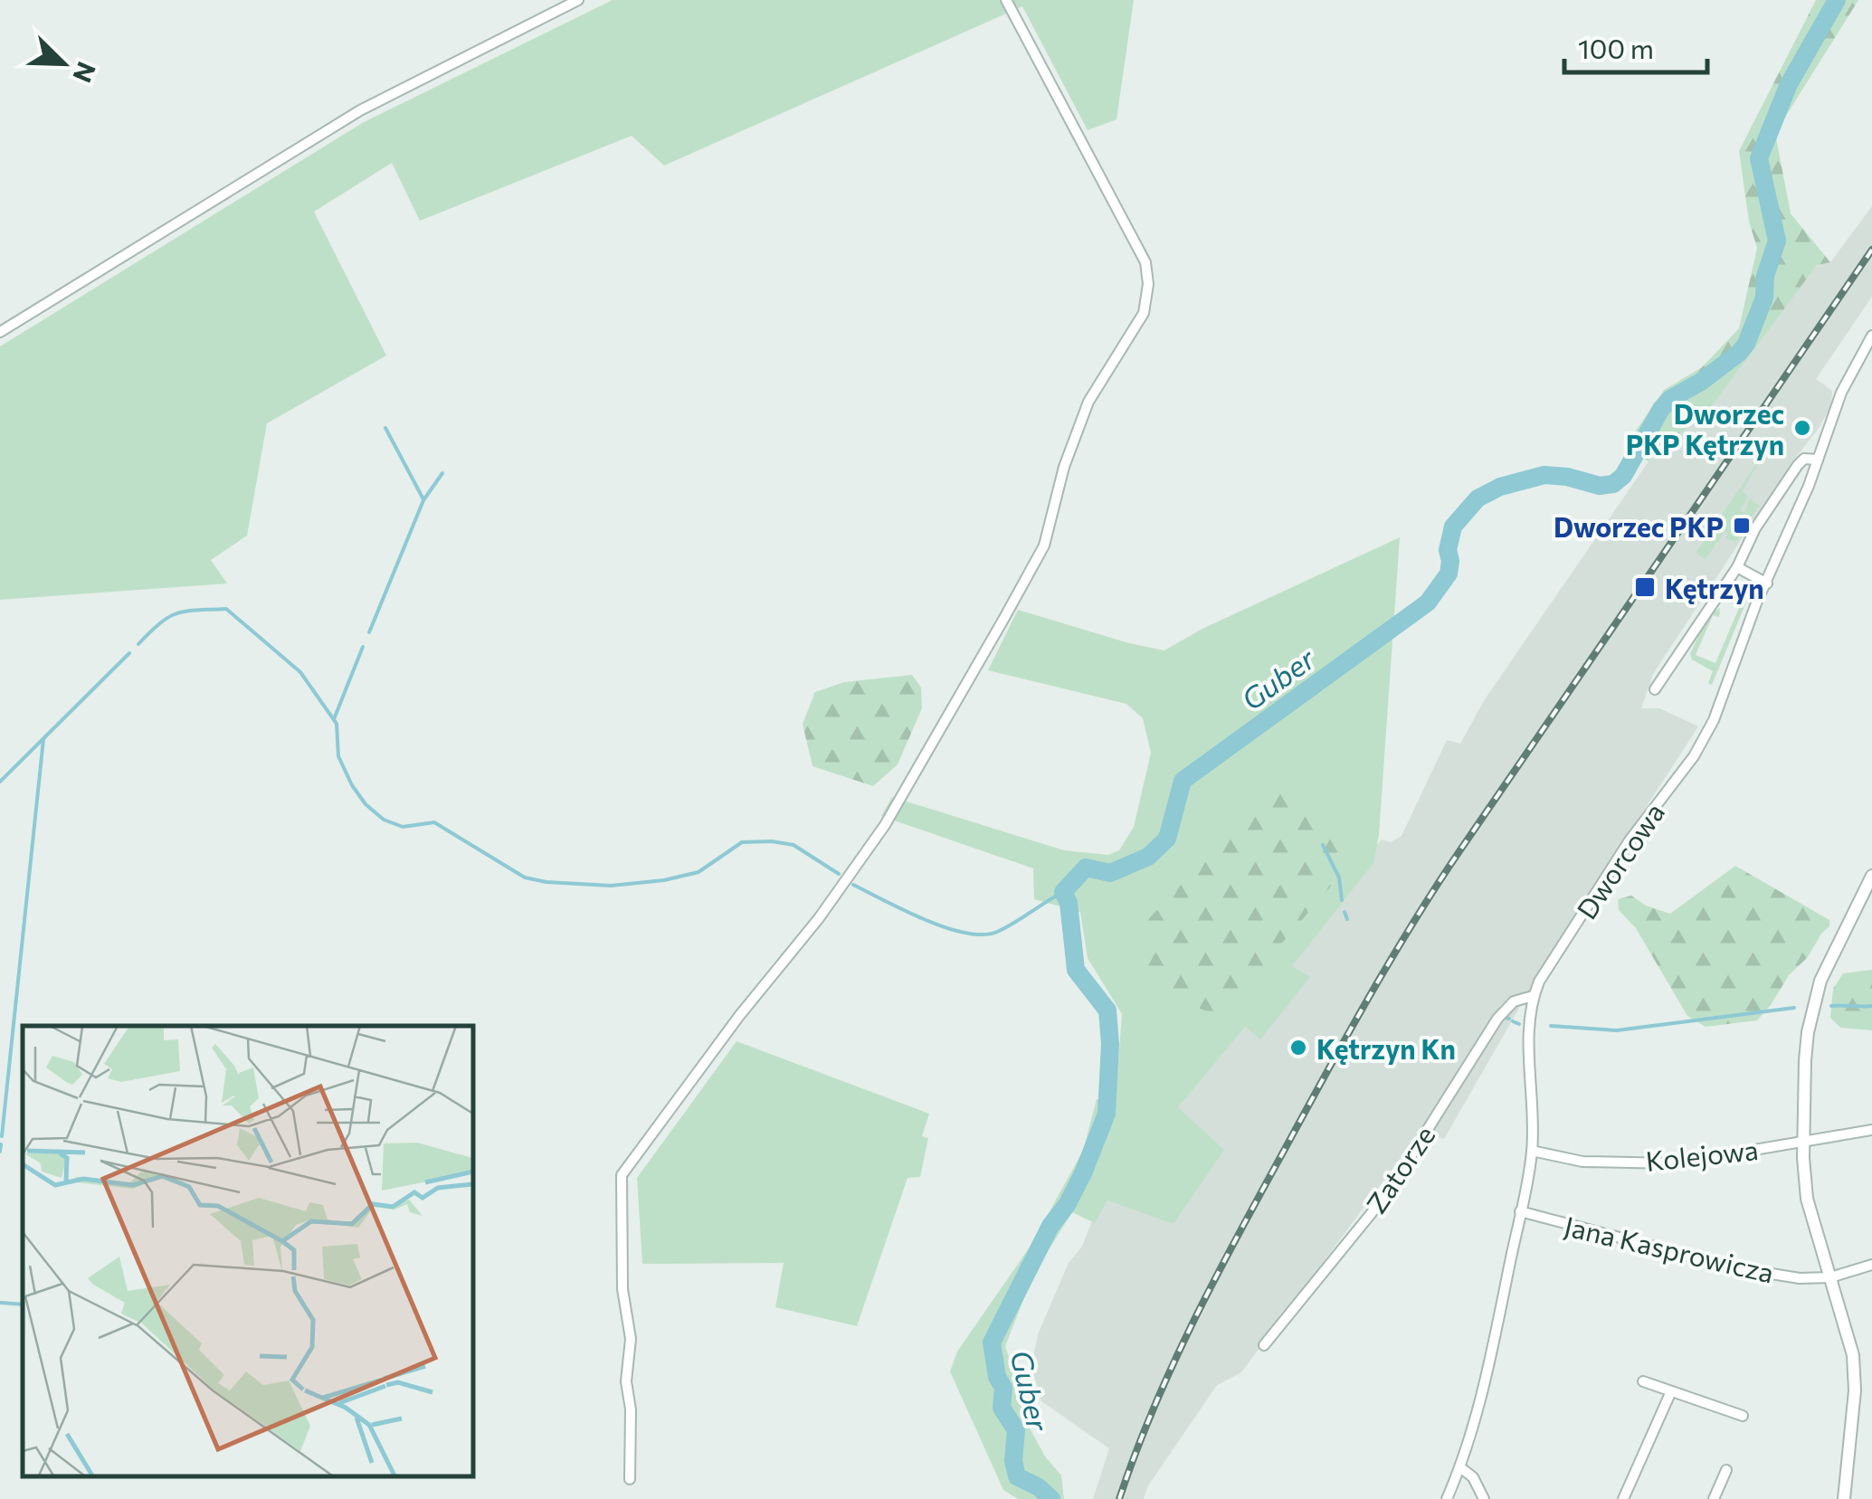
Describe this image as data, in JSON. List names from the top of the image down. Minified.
{"streets":{"street":["Dworcowa","Kolejowa","Zatorze","Jana Kasprowicza"]},"crossings":[["Dworcowa","Kolejowa"],["Dworcowa","Zatorze"],["Dworcowa","Jana Kasprowicza"]],"water":["Guber"],"places":{"other":["Dworzec PKP Kętrzyn","Kętrzyn Kn"],"transit":["Dworzec PKP","Kętrzyn"]},"scale_bar":"100 m","north":"bottom right"}
